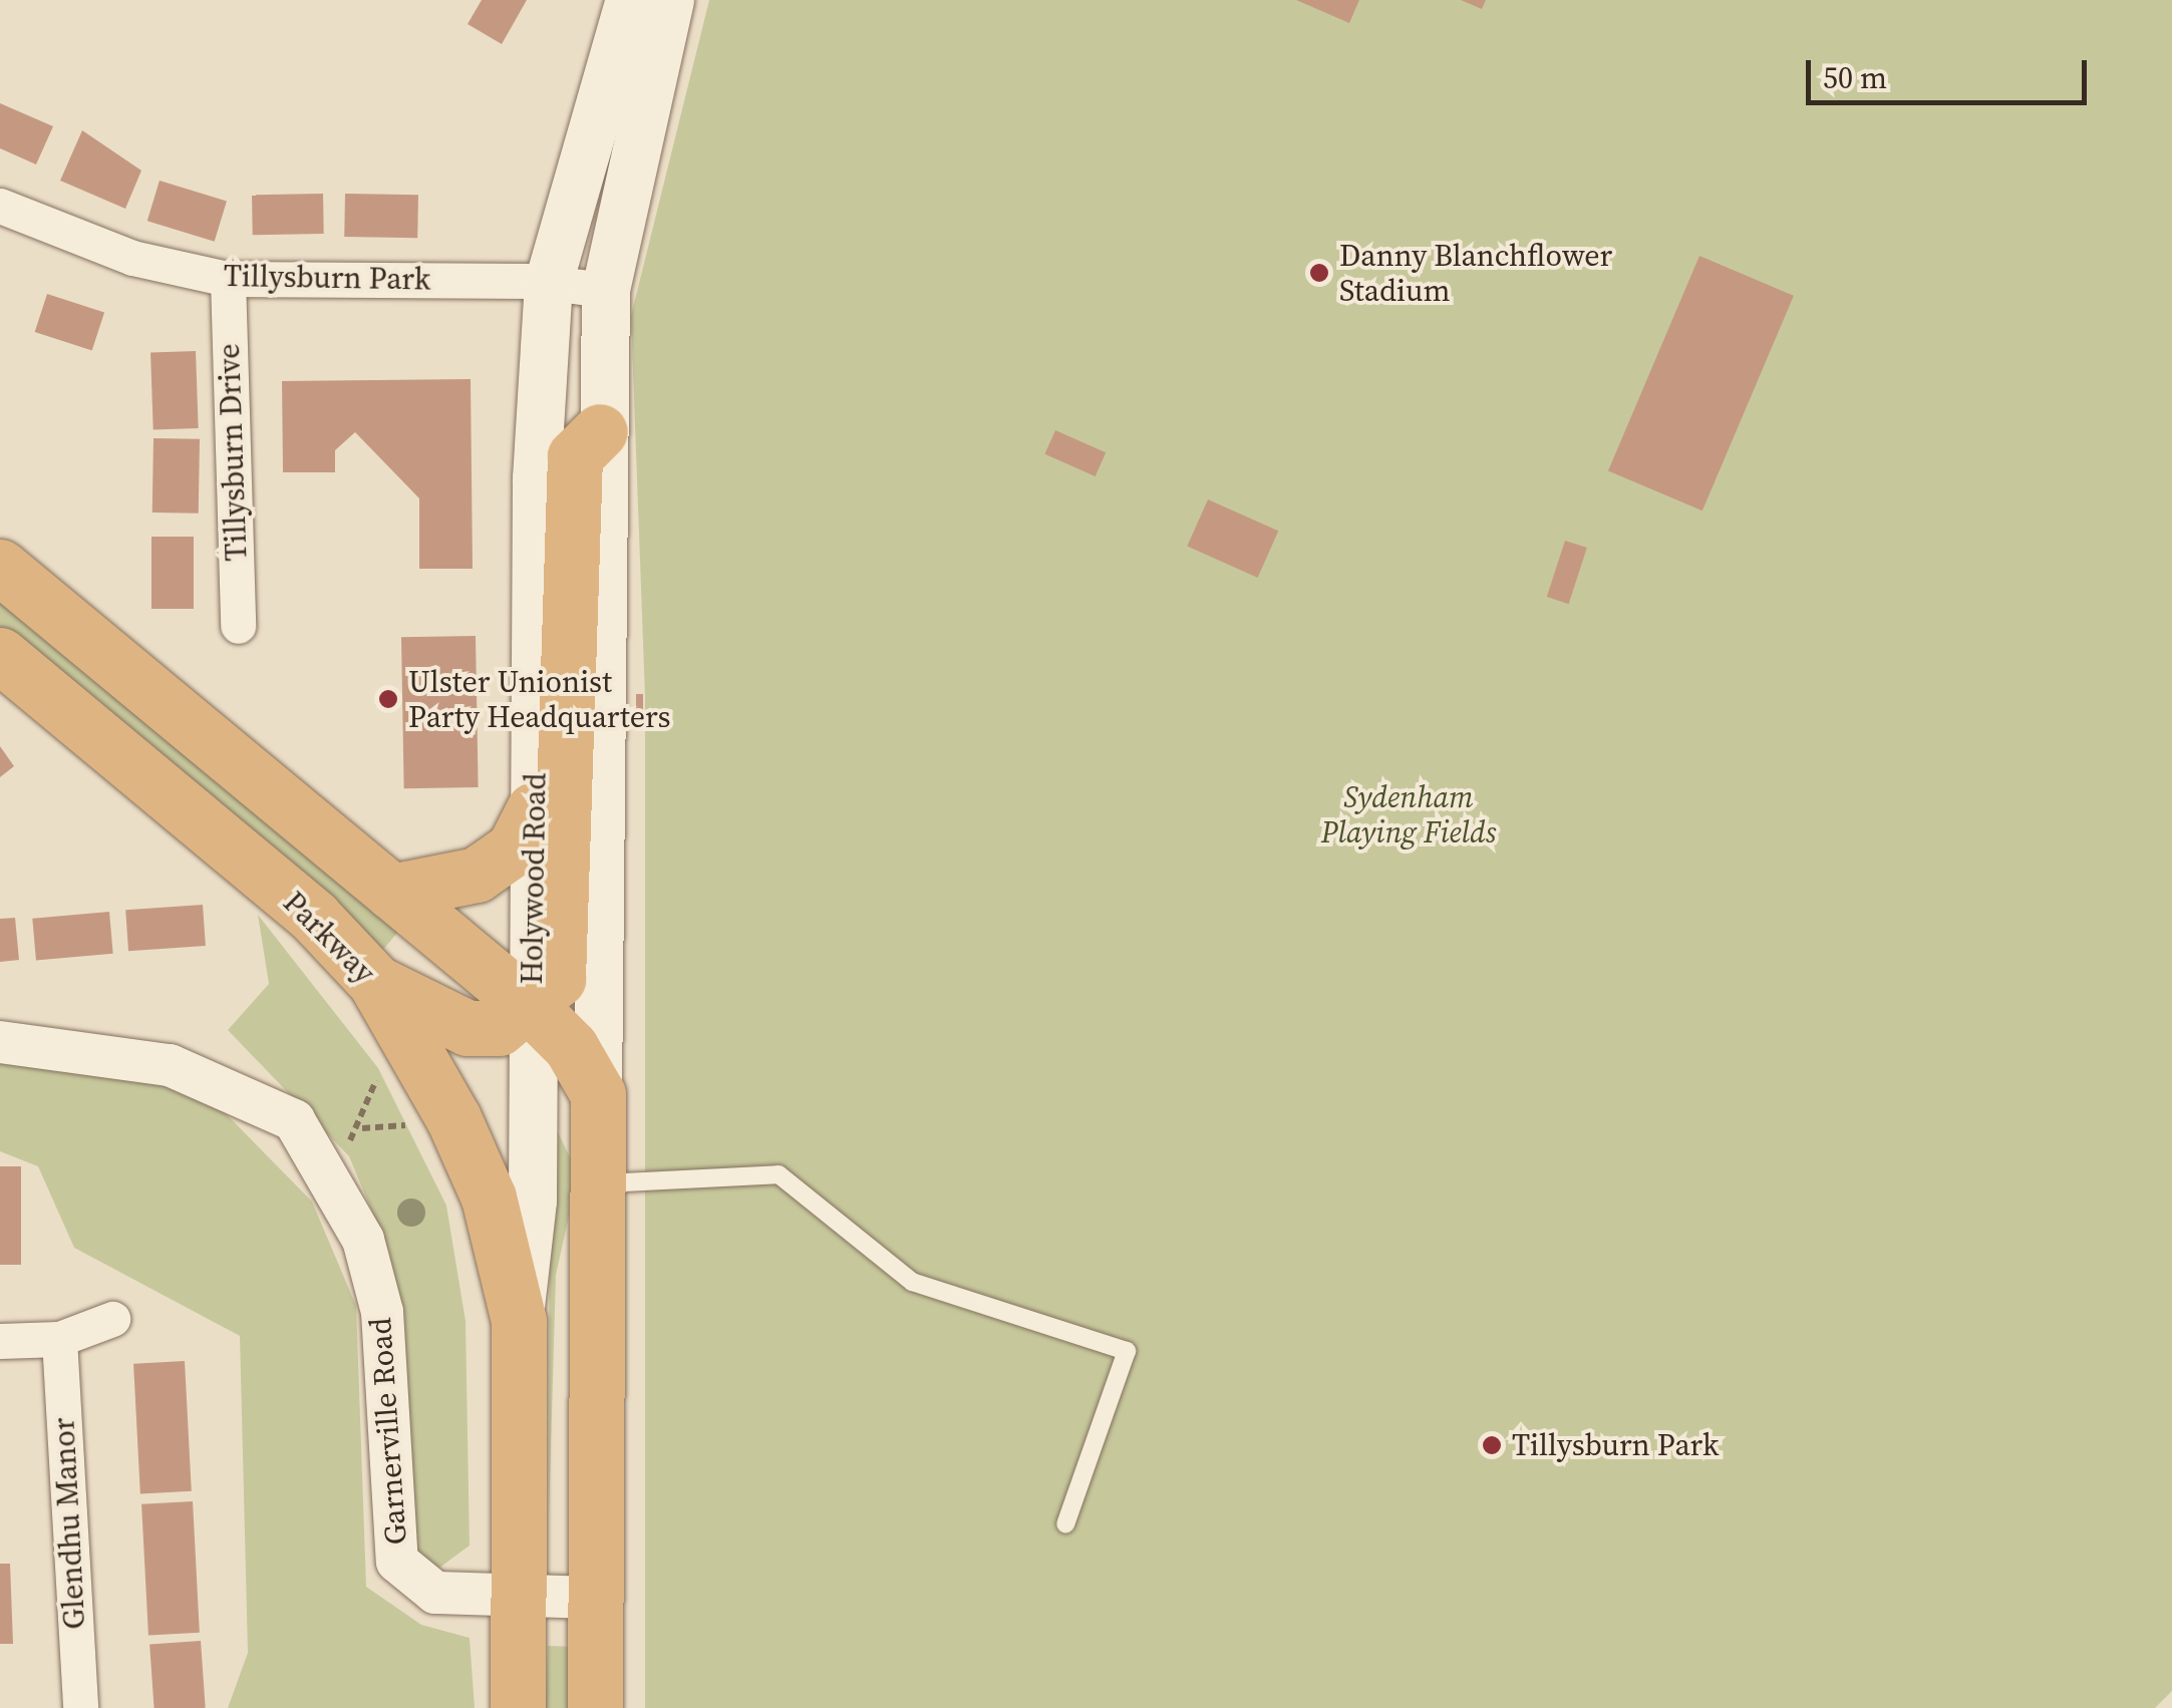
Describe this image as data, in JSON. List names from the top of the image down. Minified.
{"streets":{"highway":["Holywood Road","Parkway"],"street":["Tillysburn Park","Tillysburn Drive","Garnerville Road","Glendhu Manor"]},"crossings":[["Tillysburn Park","Tillysburn Drive"],["Tillysburn Park","Holywood Road"],["Holywood Road","Parkway"],["Holywood Road","Garnerville Road"]],"parks":["Sydenham Playing Fields"],"places":["Danny Blanchflower Stadium","Ulster Unionist Party Headquarters","Tillysburn Park"],"scale_bar":"50 m"}
